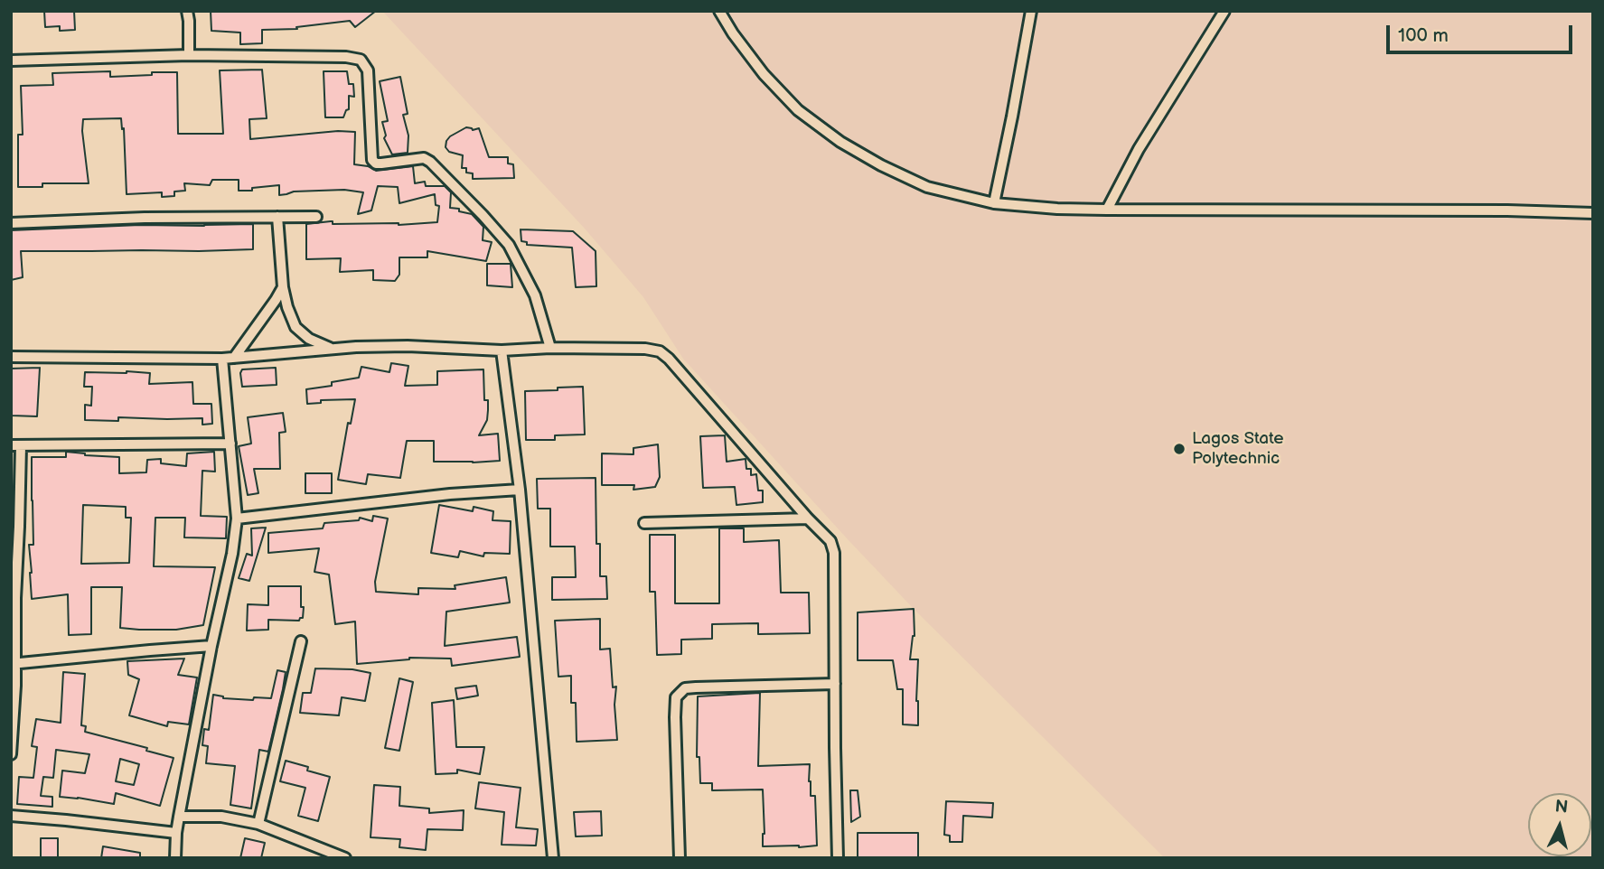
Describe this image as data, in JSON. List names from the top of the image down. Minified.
{"places":["Lagos State Polytechnic"],"scale_bar":"100 m","north":"top"}
